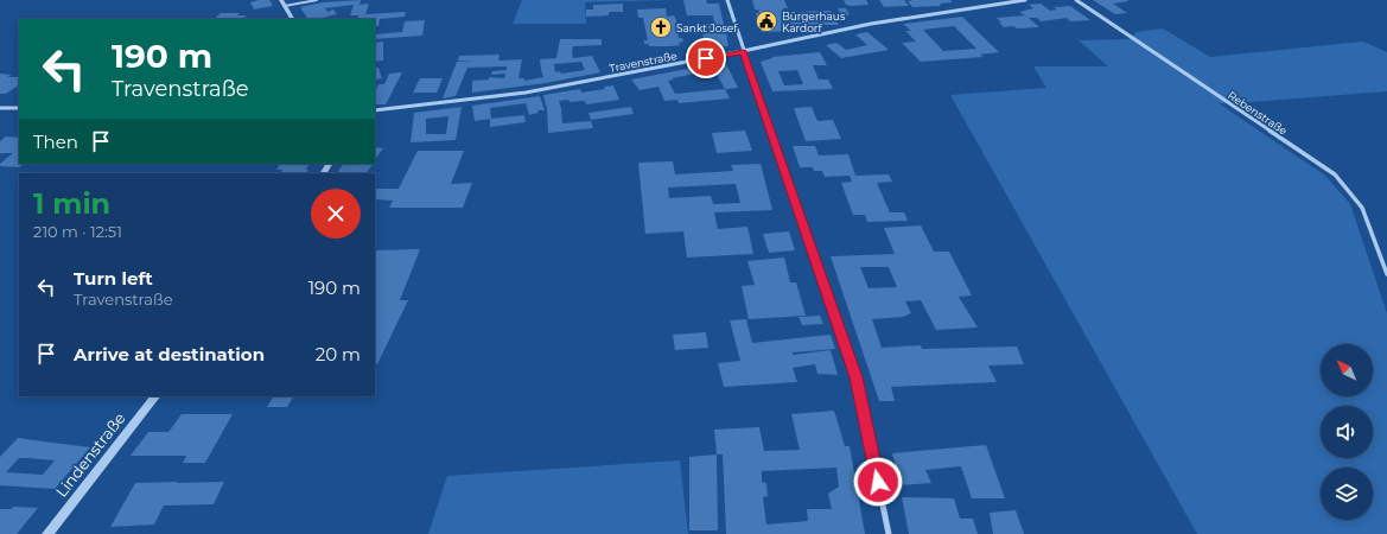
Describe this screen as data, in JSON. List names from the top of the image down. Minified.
{"streets":{"street":["Travenstraße","Rebenstraße","Lindenstraße"]},"places":{"public building":["Bürgerhaus Kardorf"],"church":["Sankt Josef"]},"north":"top left","page":{"turn":["190 m","Travenstraße"],"then":"Then","heading":["1 min","210 m · 12:51"],"list":[{"name":"Turn left","note":"Travenstraße","value":"190 m"},{"name":"Arrive at destination","value":"20 m"}]}}
